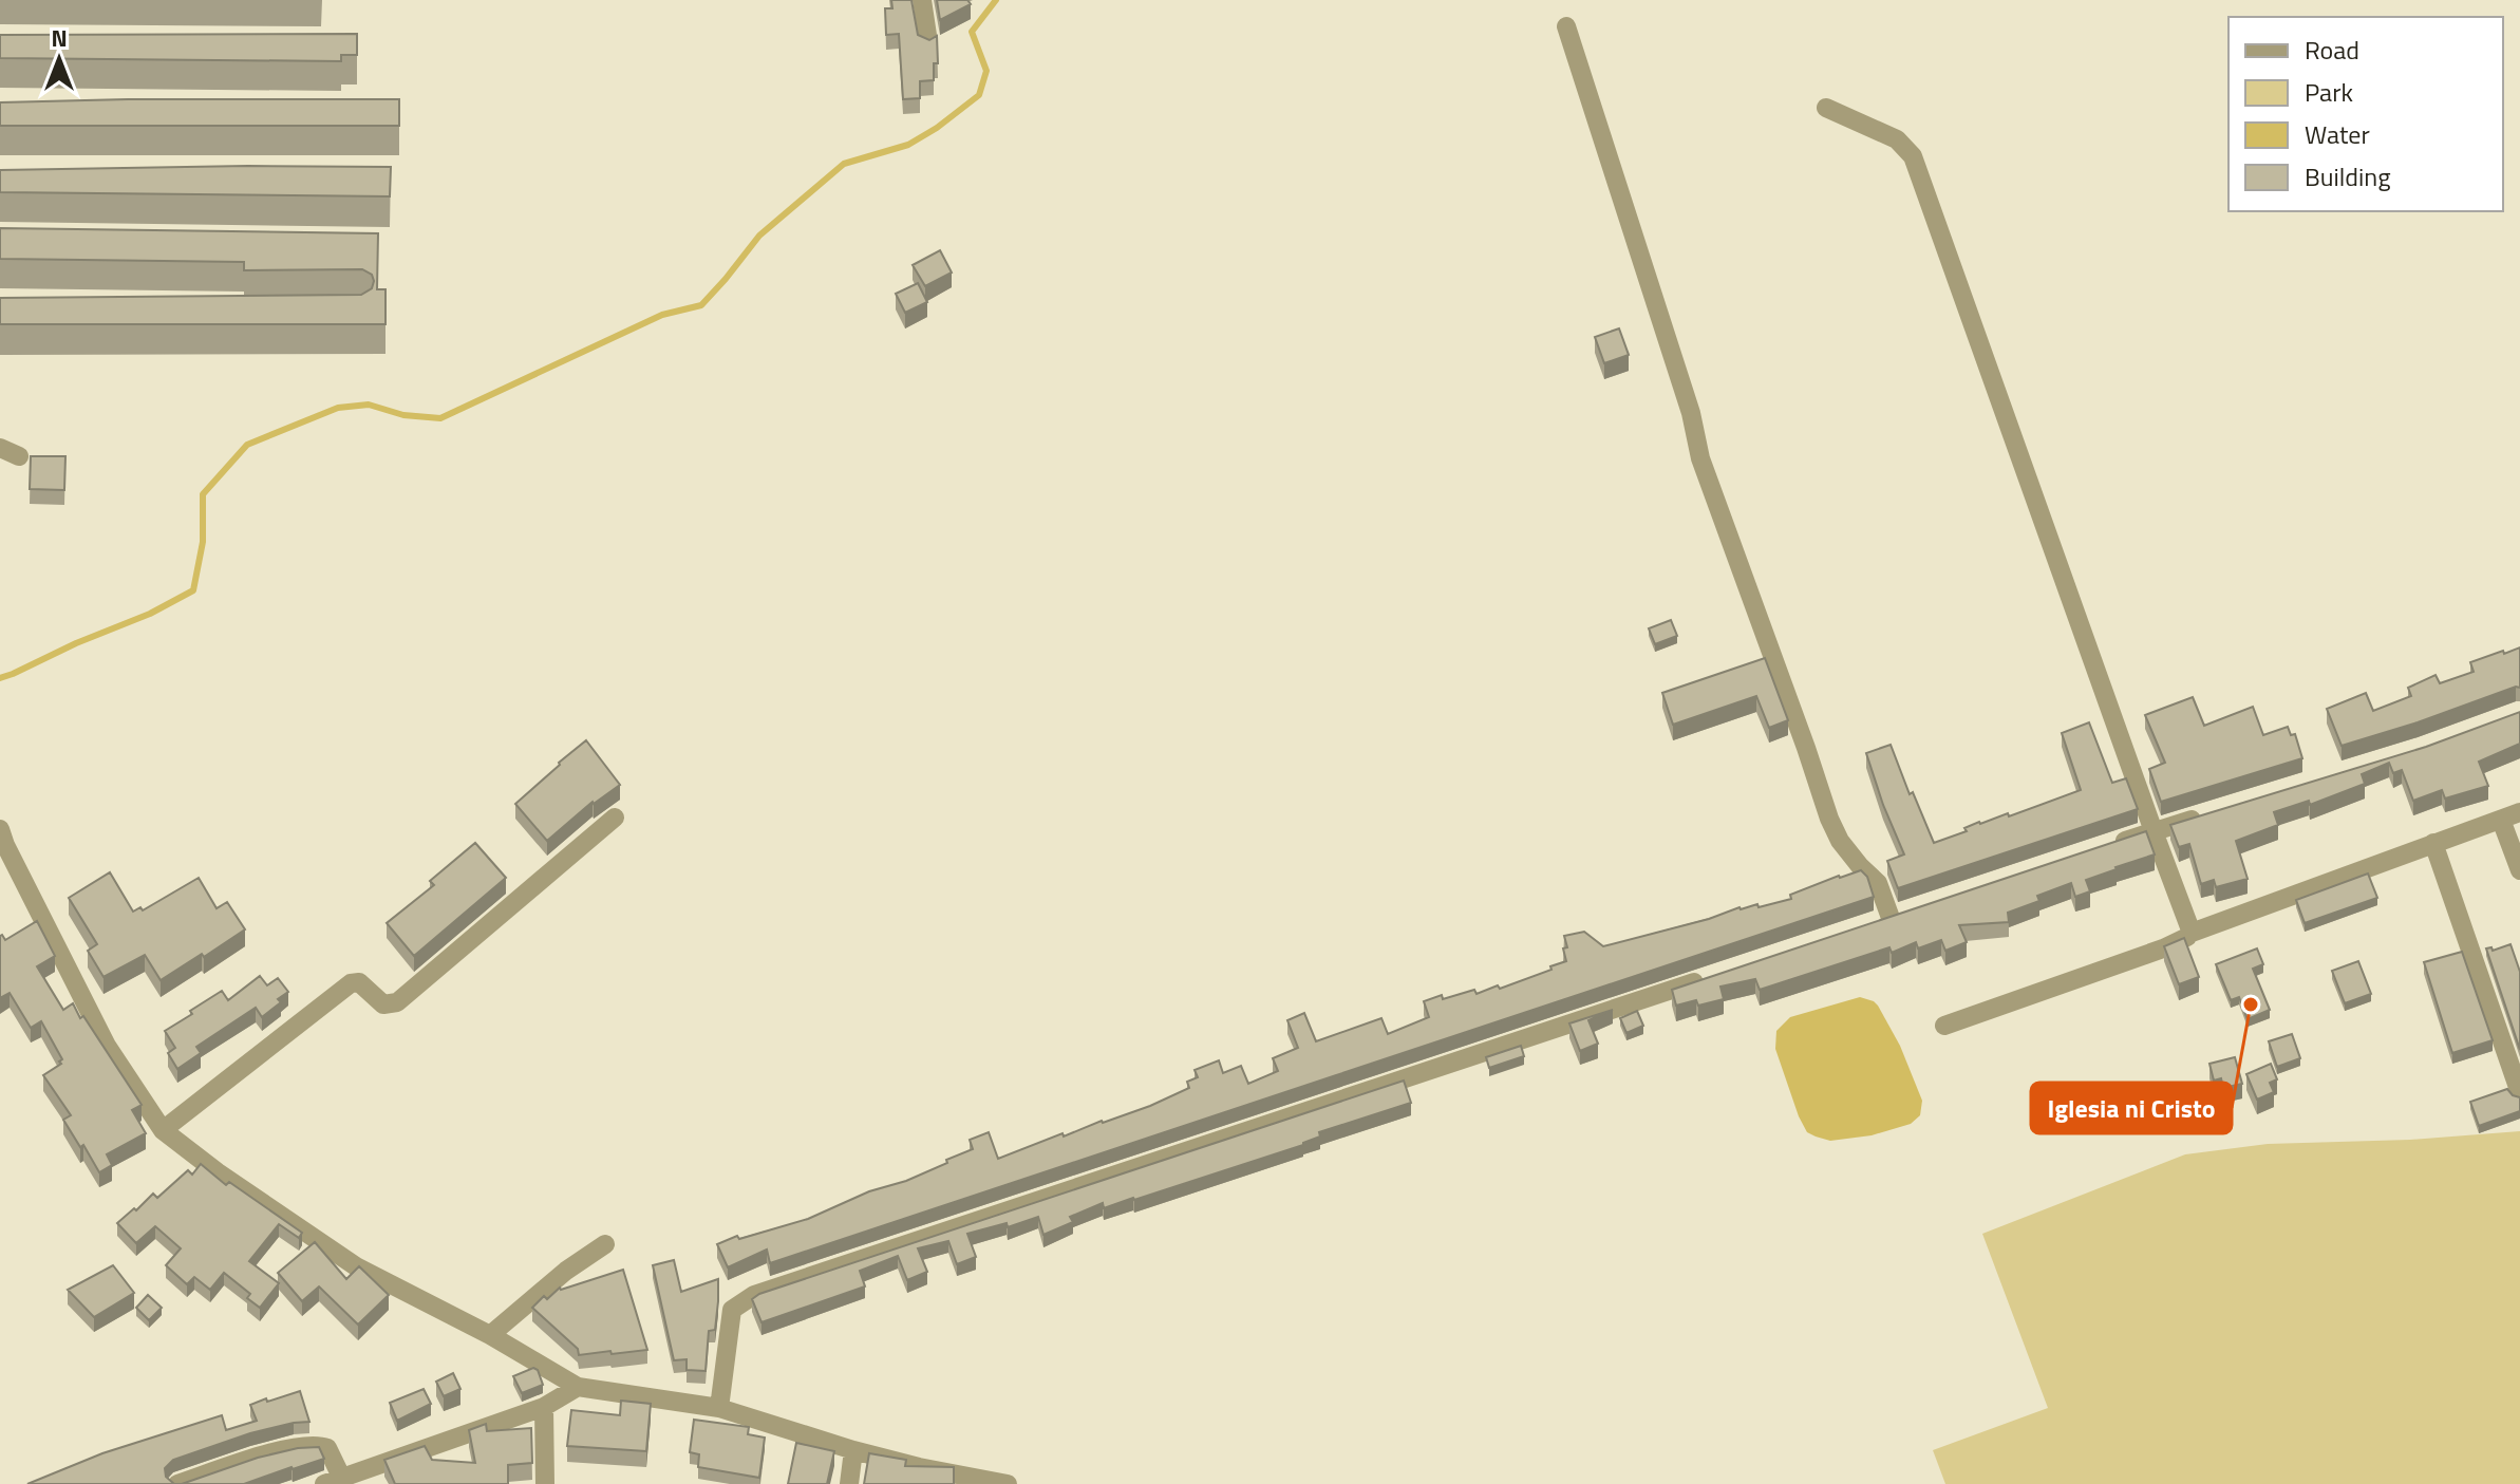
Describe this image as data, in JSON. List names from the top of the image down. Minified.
{"places":["Iglesia ni Cristo"],"legend":["Road","Park","Water","Building"],"north":"top"}
